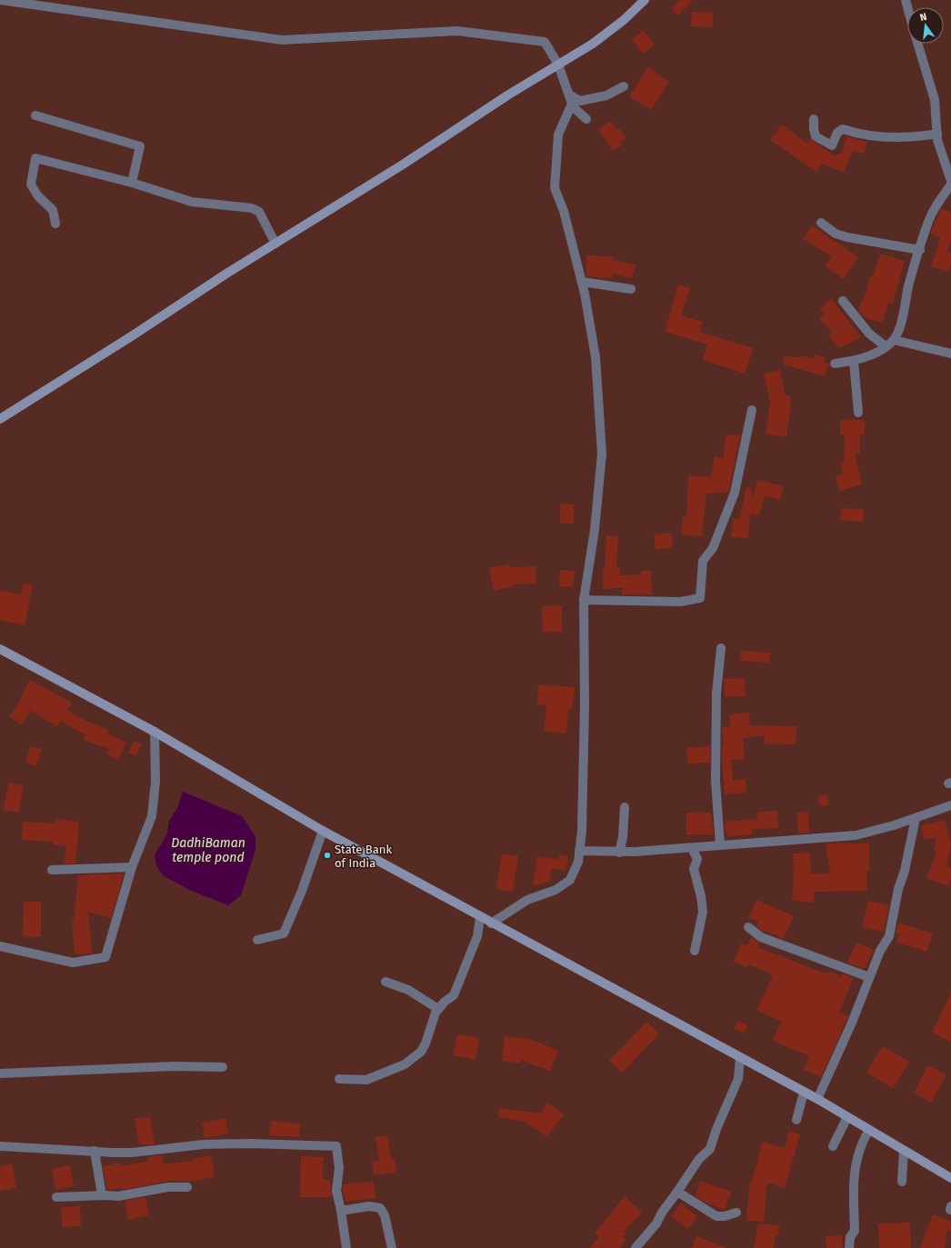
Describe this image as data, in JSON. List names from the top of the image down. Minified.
{"water":["DadhiBaman temple pond"],"places":["State Bank of India"],"north":"top"}
